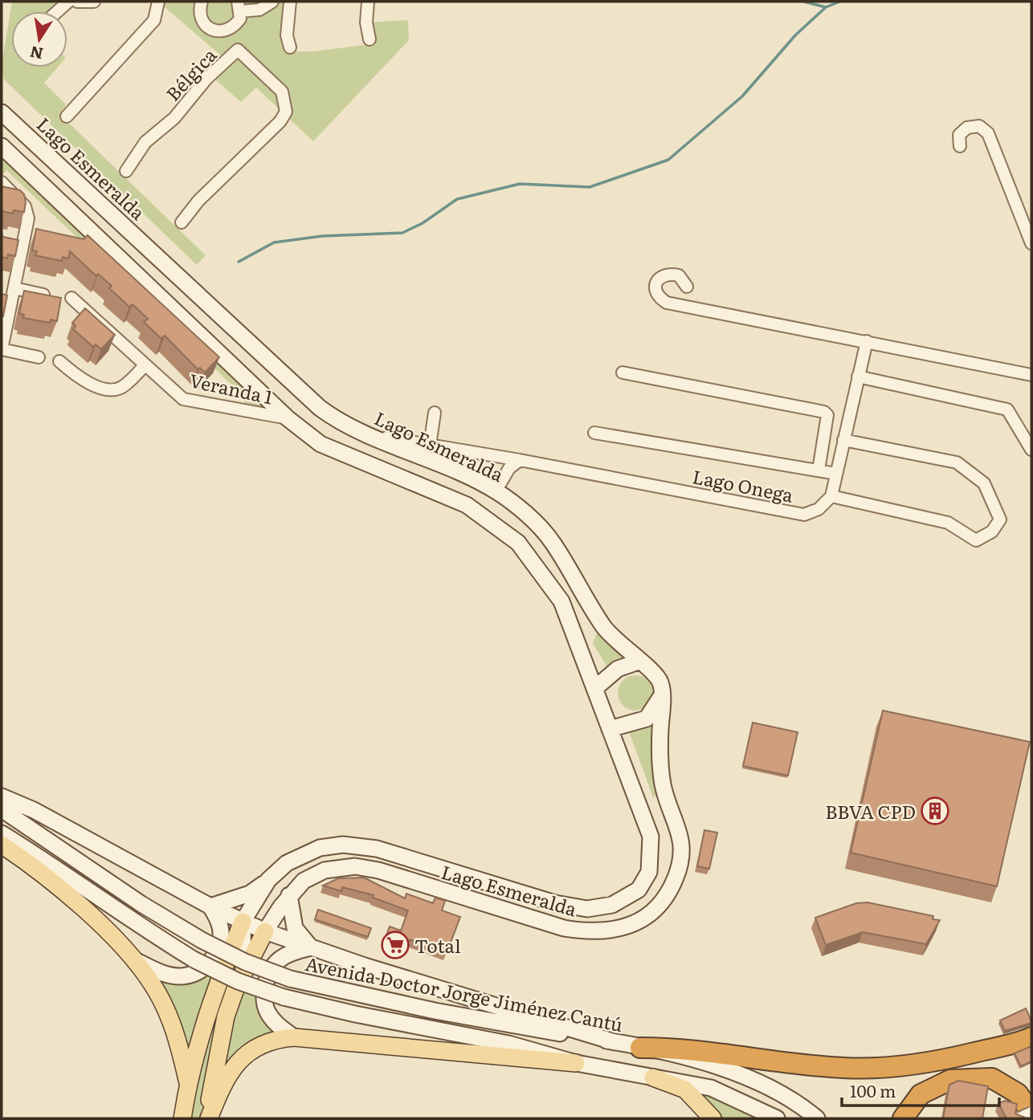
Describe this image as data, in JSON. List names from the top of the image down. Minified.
{"streets":{"street":["Bélgica","Lago Esmeralda","Veranda 1","Lago Onega","Avenida Doctor Jorge Jiménez Cantú"]},"crossings":[["Lago Esmeralda","Veranda 1"],["Lago Esmeralda","Lago Onega"]],"places":{"building":["BBVA CPD"],"supermarket":["Total"]},"scale_bar":"100 m","north":"bottom"}
